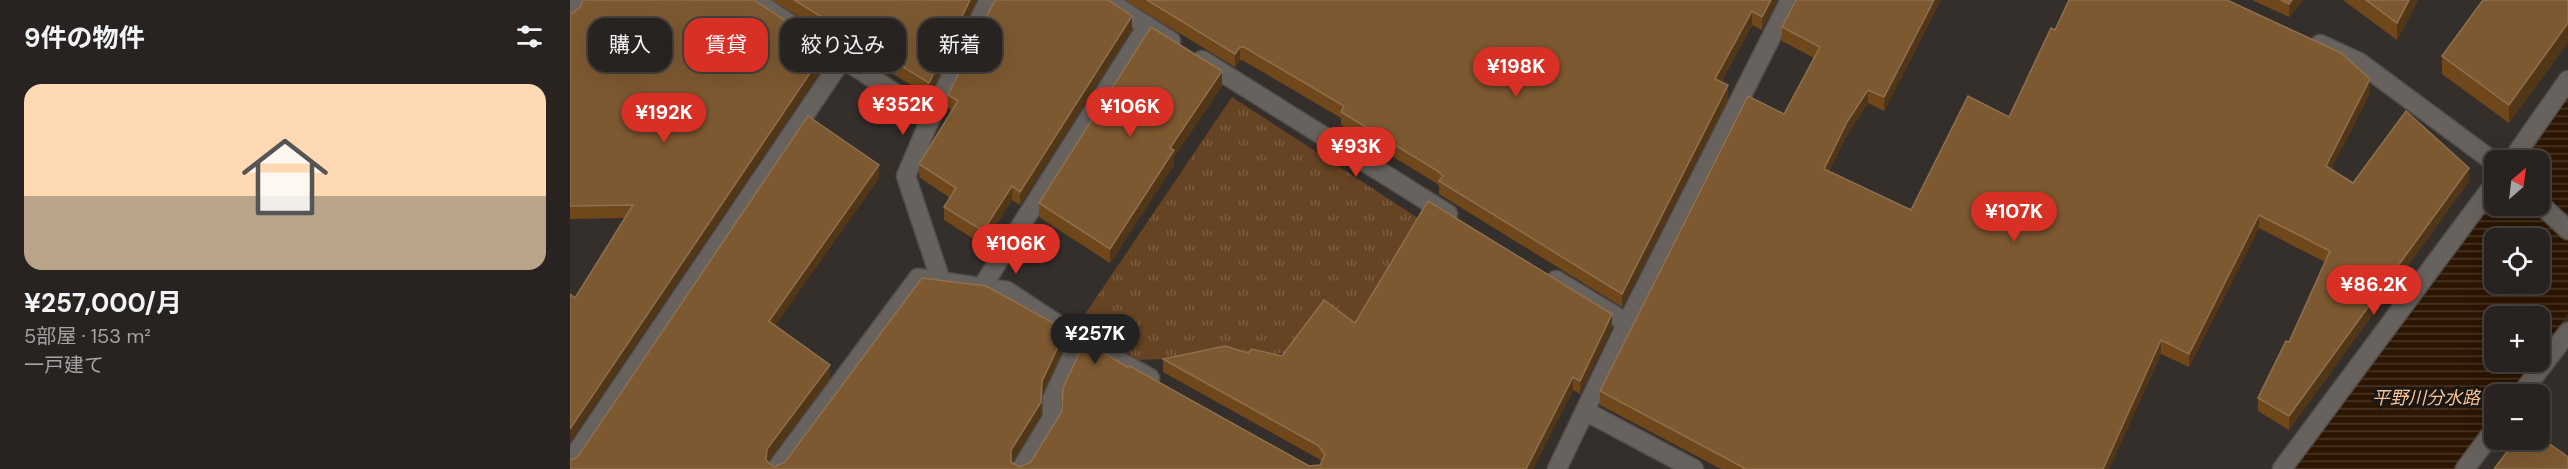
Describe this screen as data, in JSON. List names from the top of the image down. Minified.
{"water":["平野川分水路"],"north":"top right","page":{"heading":"9件の物件","chip":["購入","賃貸","絞り込み","新着"],"price":["¥198K","¥352K","¥106K","¥192K","¥93K","¥107K","¥106K","¥86.2K","¥257K"],"list":[{"name":"¥257,000/月","note":"5部屋 · 153 m² · 一戸建て"}],"map_buttons":["+","−"]}}
